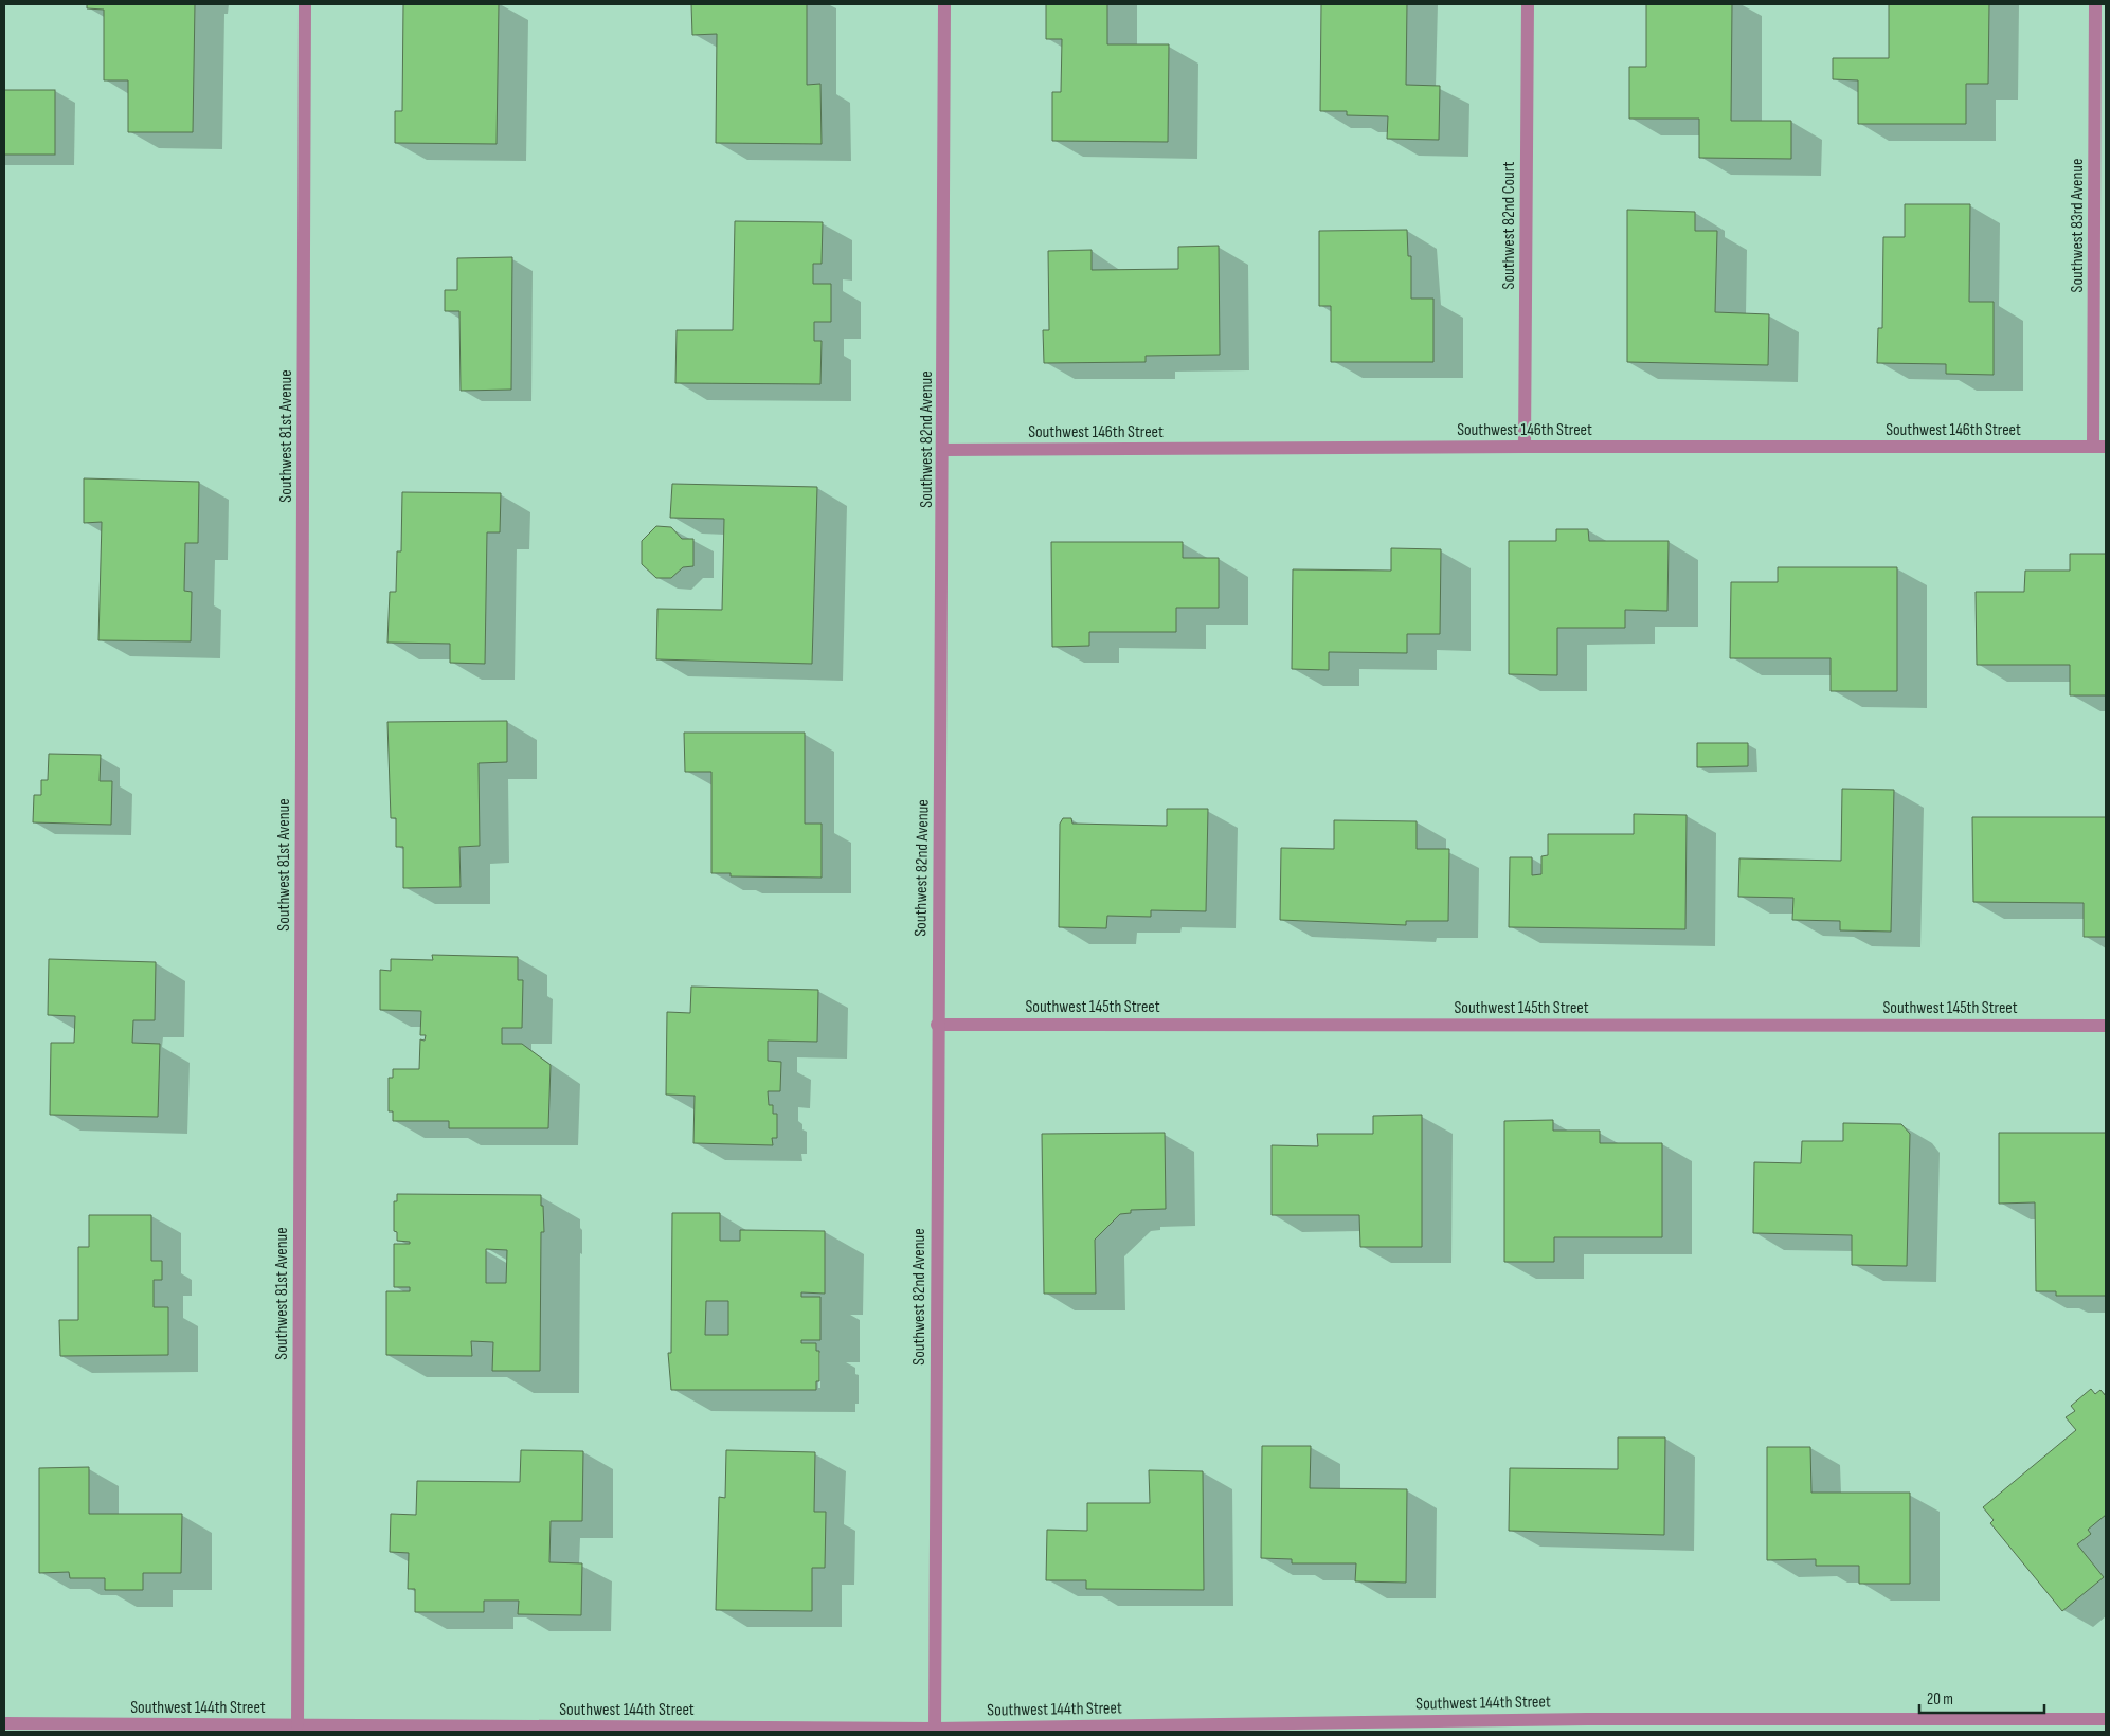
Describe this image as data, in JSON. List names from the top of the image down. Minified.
{"streets":{"street":["Southwest 82nd Court","Southwest 83rd Avenue","Southwest 146th Street","Southwest 81st Avenue","Southwest 82nd Avenue","Southwest 145th Street","Southwest 144th Street"]},"crossings":[["Southwest 82nd Court","Southwest 146th Street"],["Southwest 83rd Avenue","Southwest 146th Street"],["Southwest 146th Street","Southwest 82nd Avenue"],["Southwest 81st Avenue","Southwest 144th Street"],["Southwest 82nd Avenue","Southwest 145th Street"],["Southwest 82nd Avenue","Southwest 144th Street"]],"scale_bar":"20 m"}
